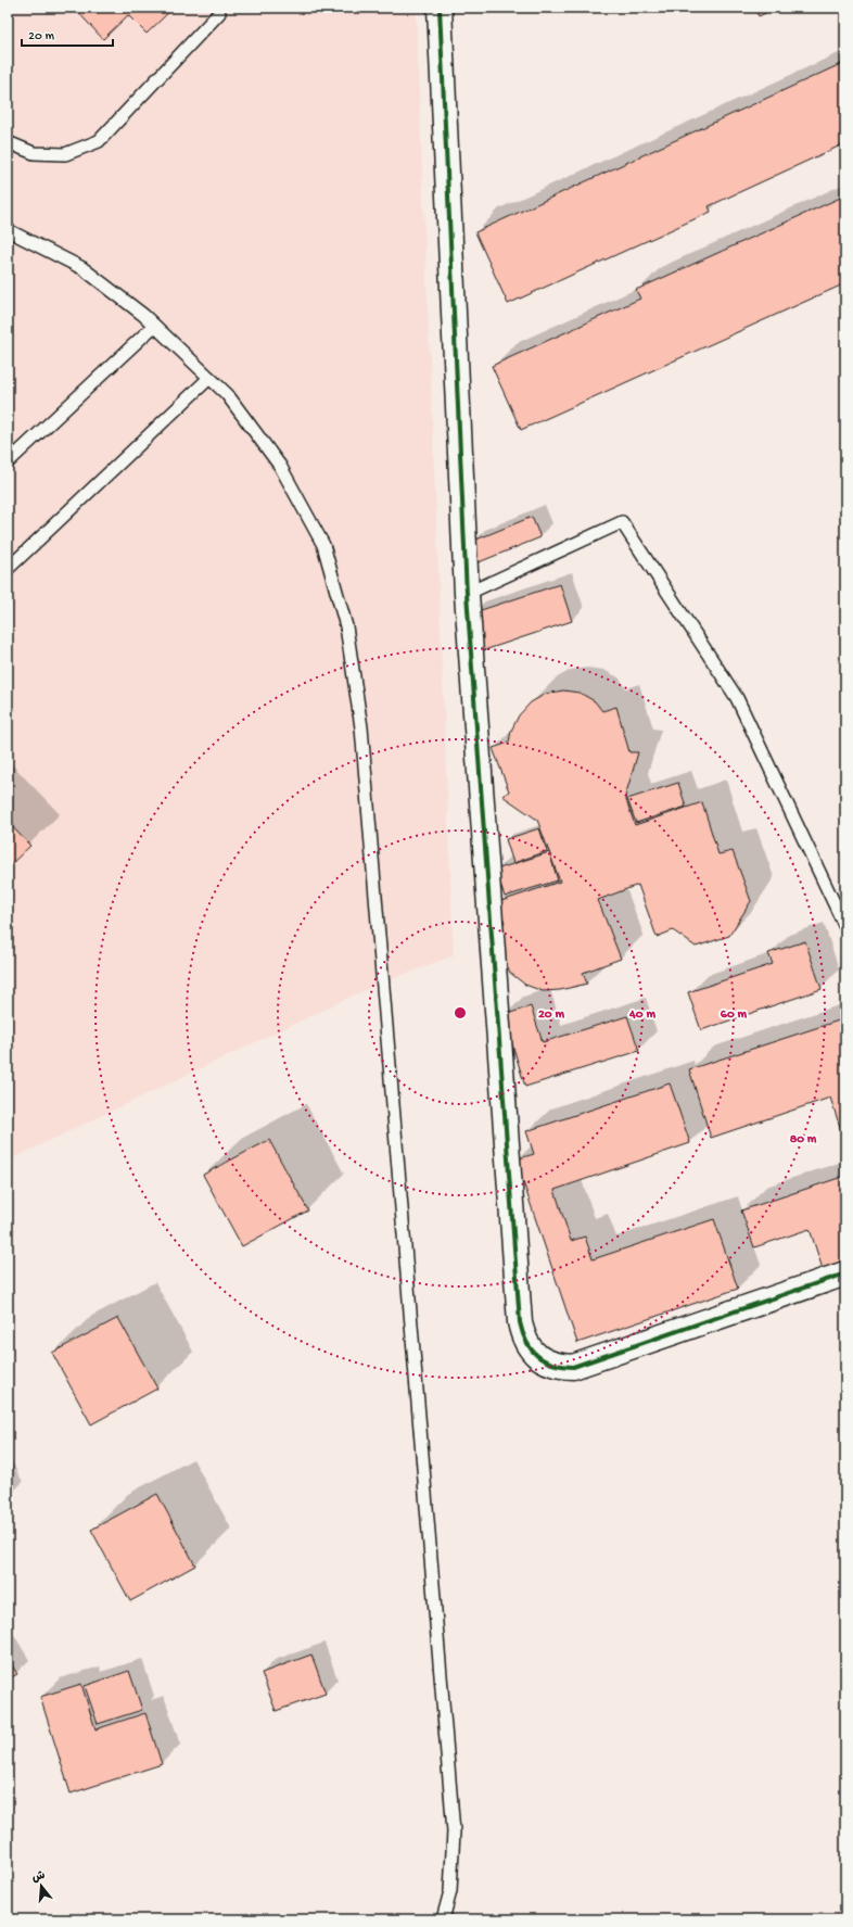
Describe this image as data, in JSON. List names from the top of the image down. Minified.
{"scale_bar":"20 m","north":"top","rings":["20 m","40 m","60 m","80 m"]}
